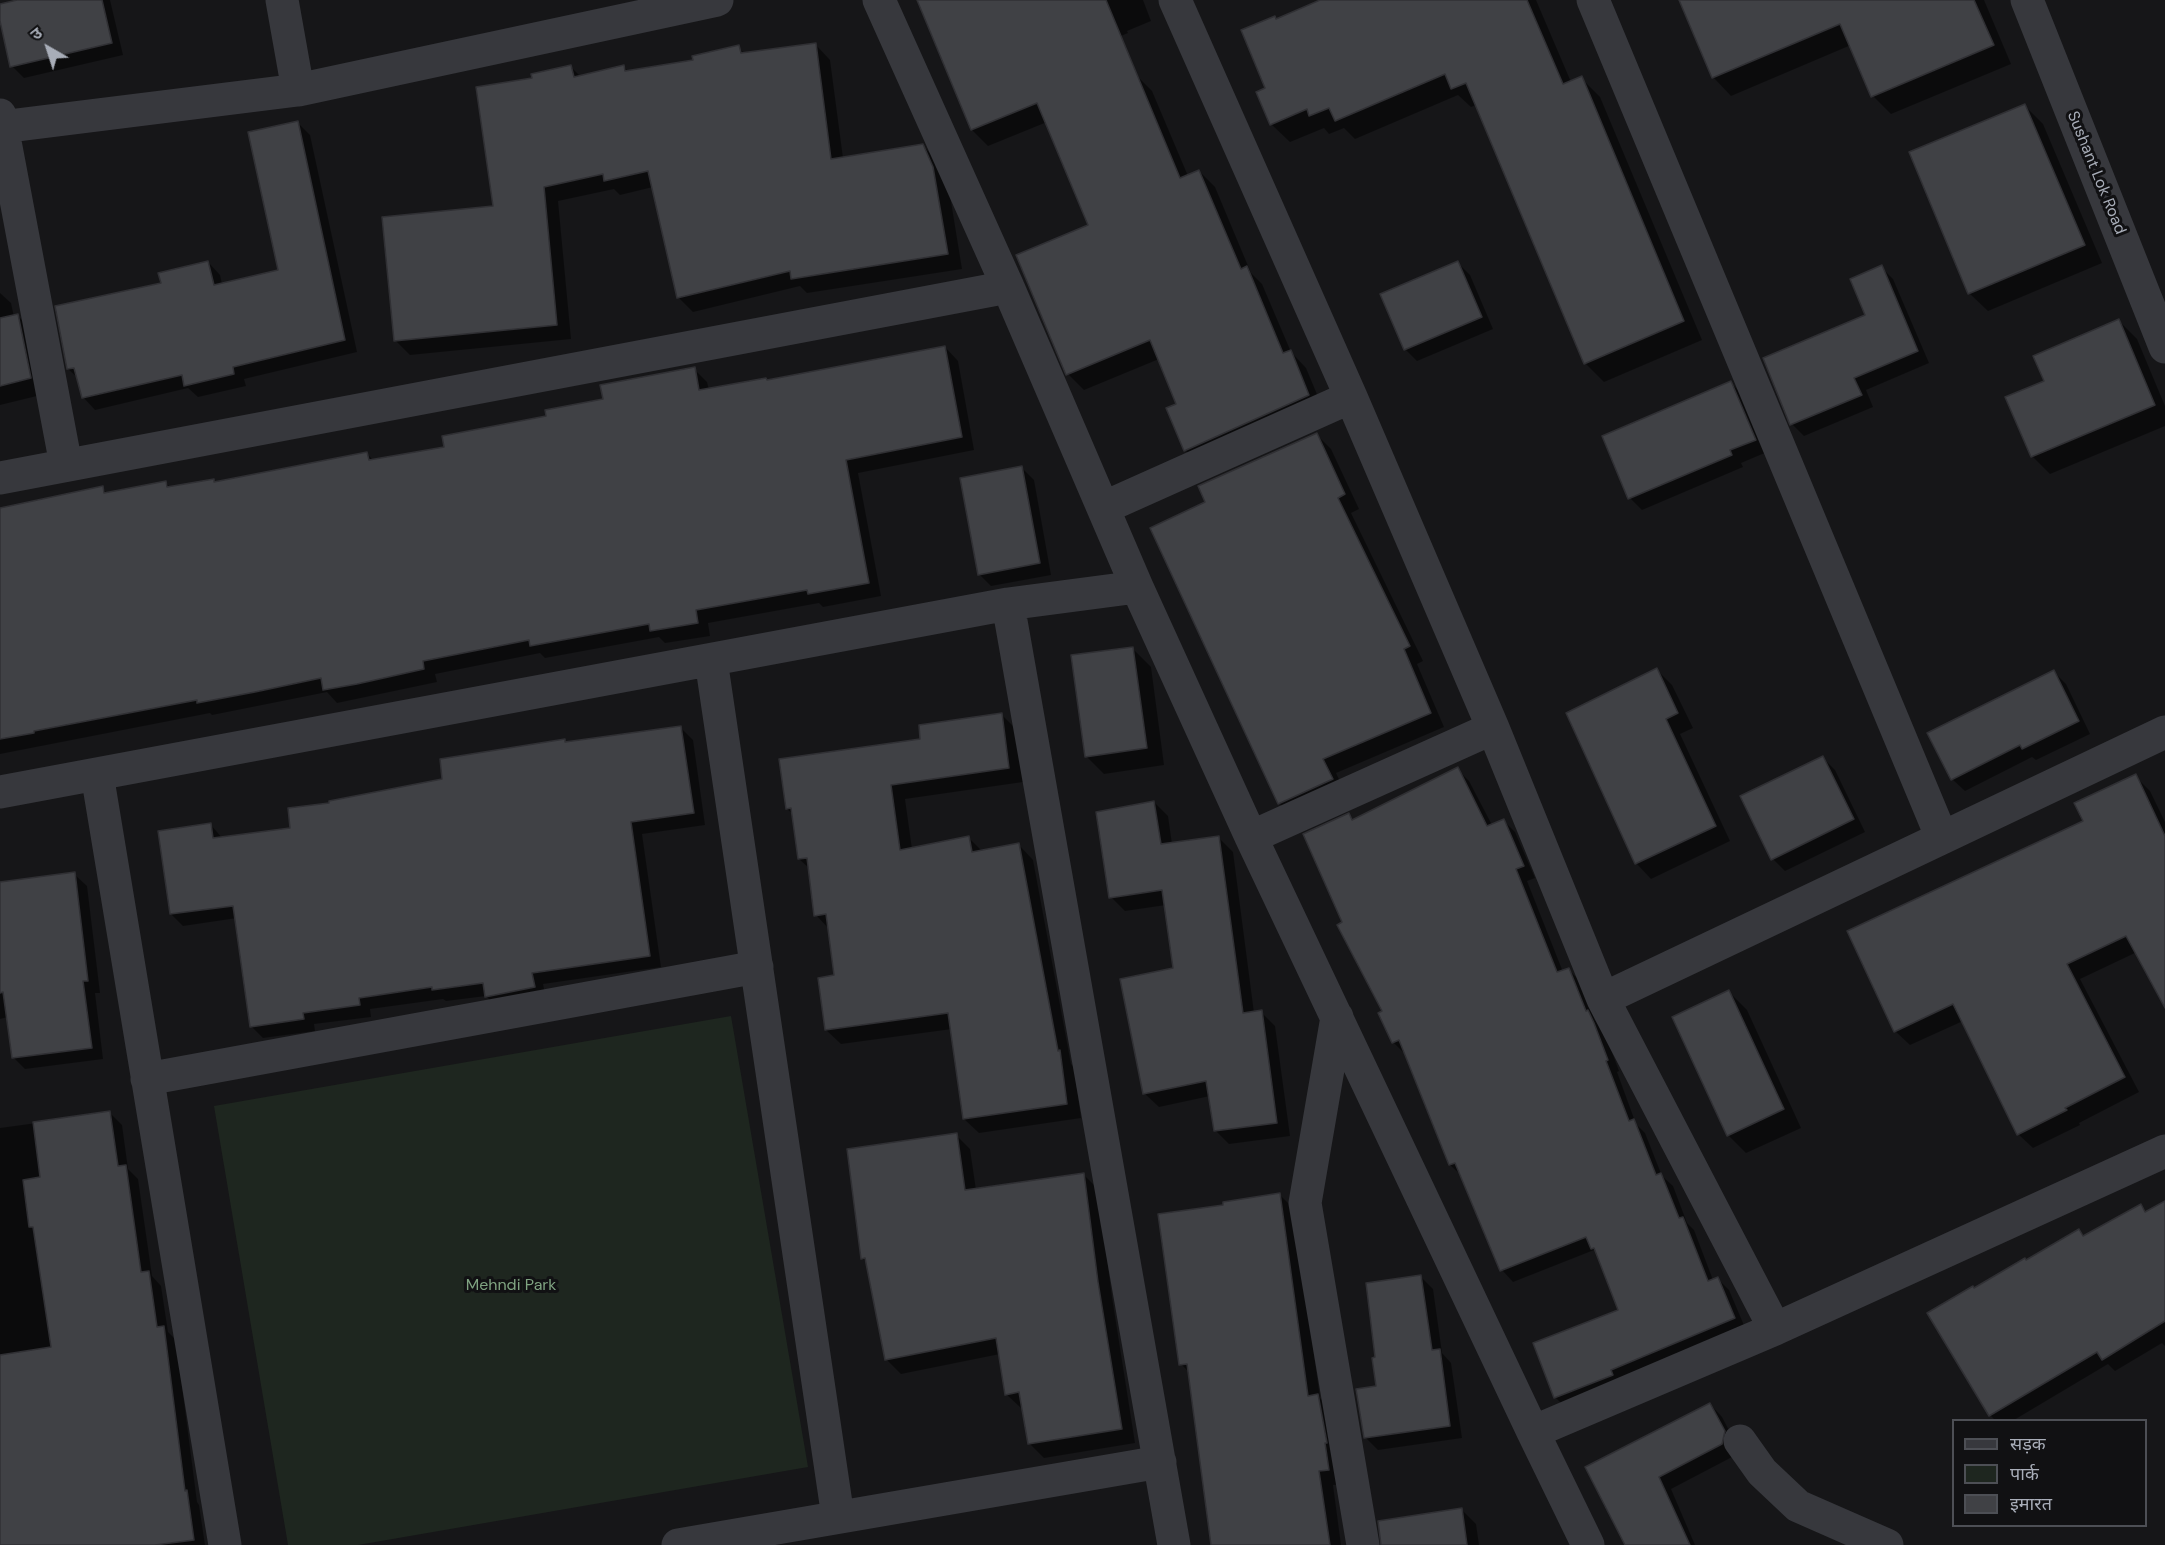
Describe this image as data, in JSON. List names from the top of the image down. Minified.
{"streets":{"street":["Sushant Lok Road"]},"parks":["Mehndi Park"],"legend":["सड़क","पार्क","इमारत"],"north":"top left"}
